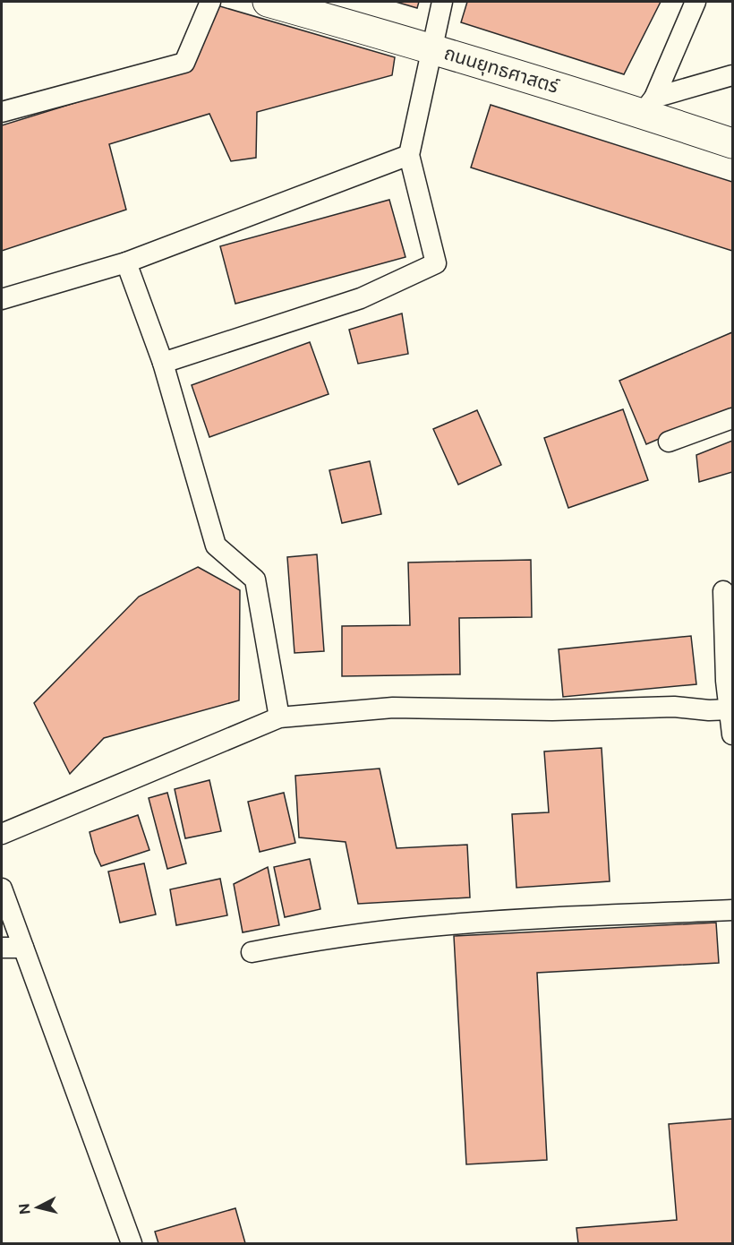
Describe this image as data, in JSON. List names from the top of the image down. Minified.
{"streets":{"street":["ถนนยุทธศาสตร์"]},"north":"left"}
